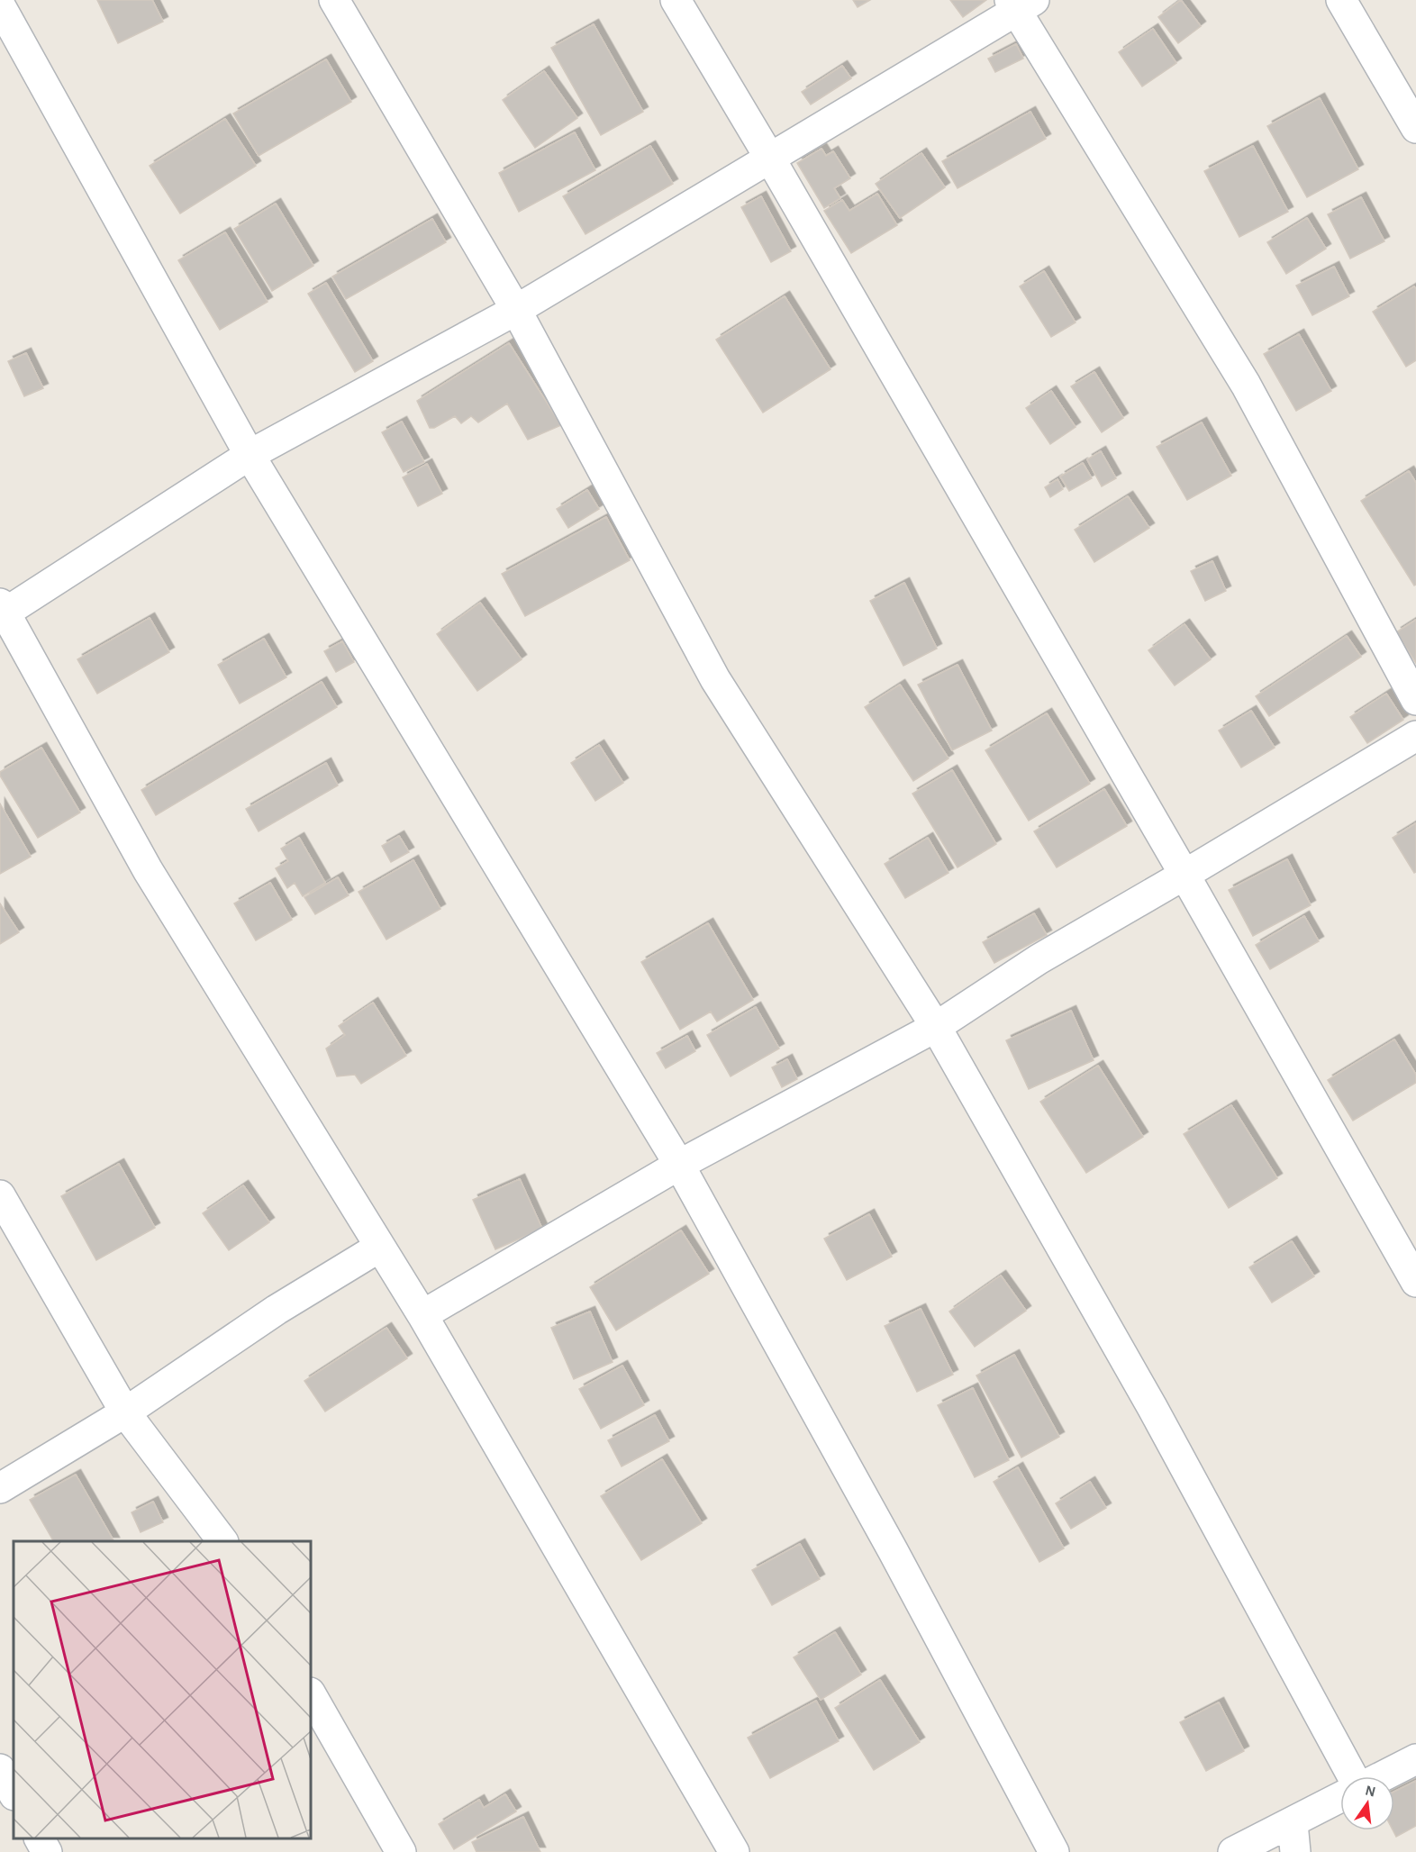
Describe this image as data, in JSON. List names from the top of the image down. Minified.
{"north":"top"}
